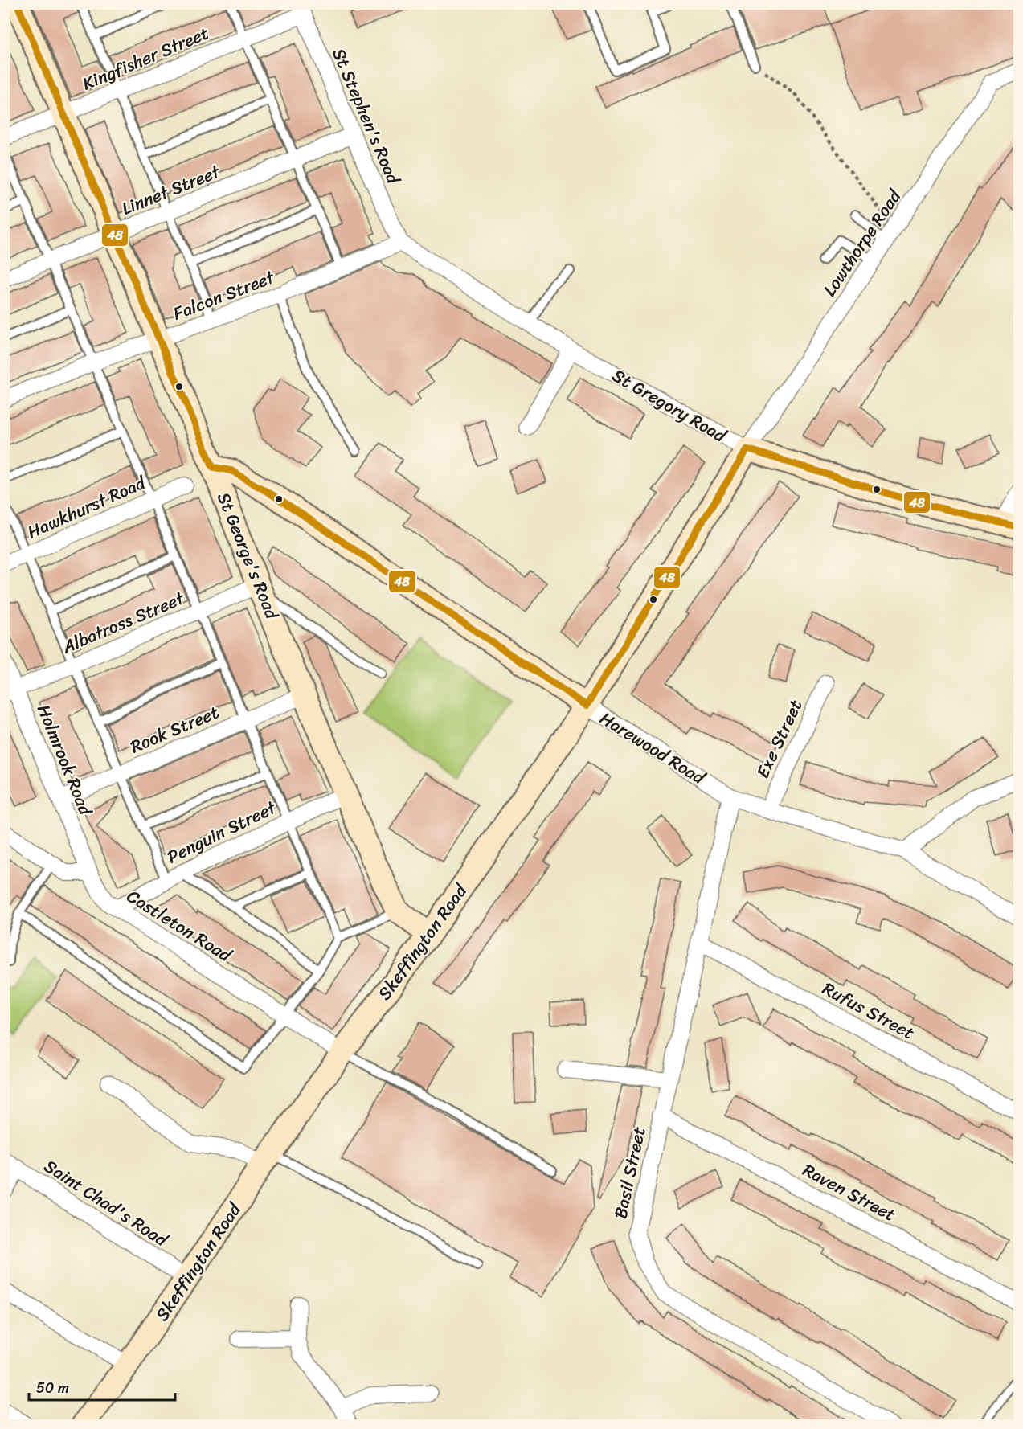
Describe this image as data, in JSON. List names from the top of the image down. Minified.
{"streets":{"street":["Kingfisher Street","St Stephen's Road","Linnet Street","Lowthorpe Road","Falcon Street","St Gregory Road","Hawkhurst Road","St George's Road","Albatross Street","Rook Street","Exe Street","Harewood Road","Holmrook Road","Penguin Street","Castleton Road","Skeffington Road","Rufus Street","Basil Street","Raven Street","Saint Chad's Road"]},"crossings":[["Kingfisher Street","St Stephen's Road"],["Kingfisher Street","St George's Road"],["St Stephen's Road","Linnet Street"],["St Stephen's Road","Falcon Street"],["St Stephen's Road","St Gregory Road"],["Linnet Street","St George's Road"],["Lowthorpe Road","St Gregory Road"],["Lowthorpe Road","Skeffington Road"],["Falcon Street","St Gregory Road"],["Falcon Street","St George's Road"],["St Gregory Road","Skeffington Road"],["St George's Road","Albatross Street"],["St George's Road","Rook Street"],["St George's Road","Harewood Road"],["St George's Road","Penguin Street"],["St George's Road","Skeffington Road"],["Albatross Street","Holmrook Road"],["Rook Street","Holmrook Road"],["Exe Street","Harewood Road"],["Harewood Road","Skeffington Road"],["Harewood Road","Basil Street"],["Holmrook Road","Castleton Road"],["Penguin Street","Castleton Road"],["Castleton Road","Skeffington Road"],["Skeffington Road","Saint Chad's Road"],["Rufus Street","Basil Street"],["Basil Street","Raven Street"]],"lines":["transit line 48"],"scale_bar":"50 m"}
